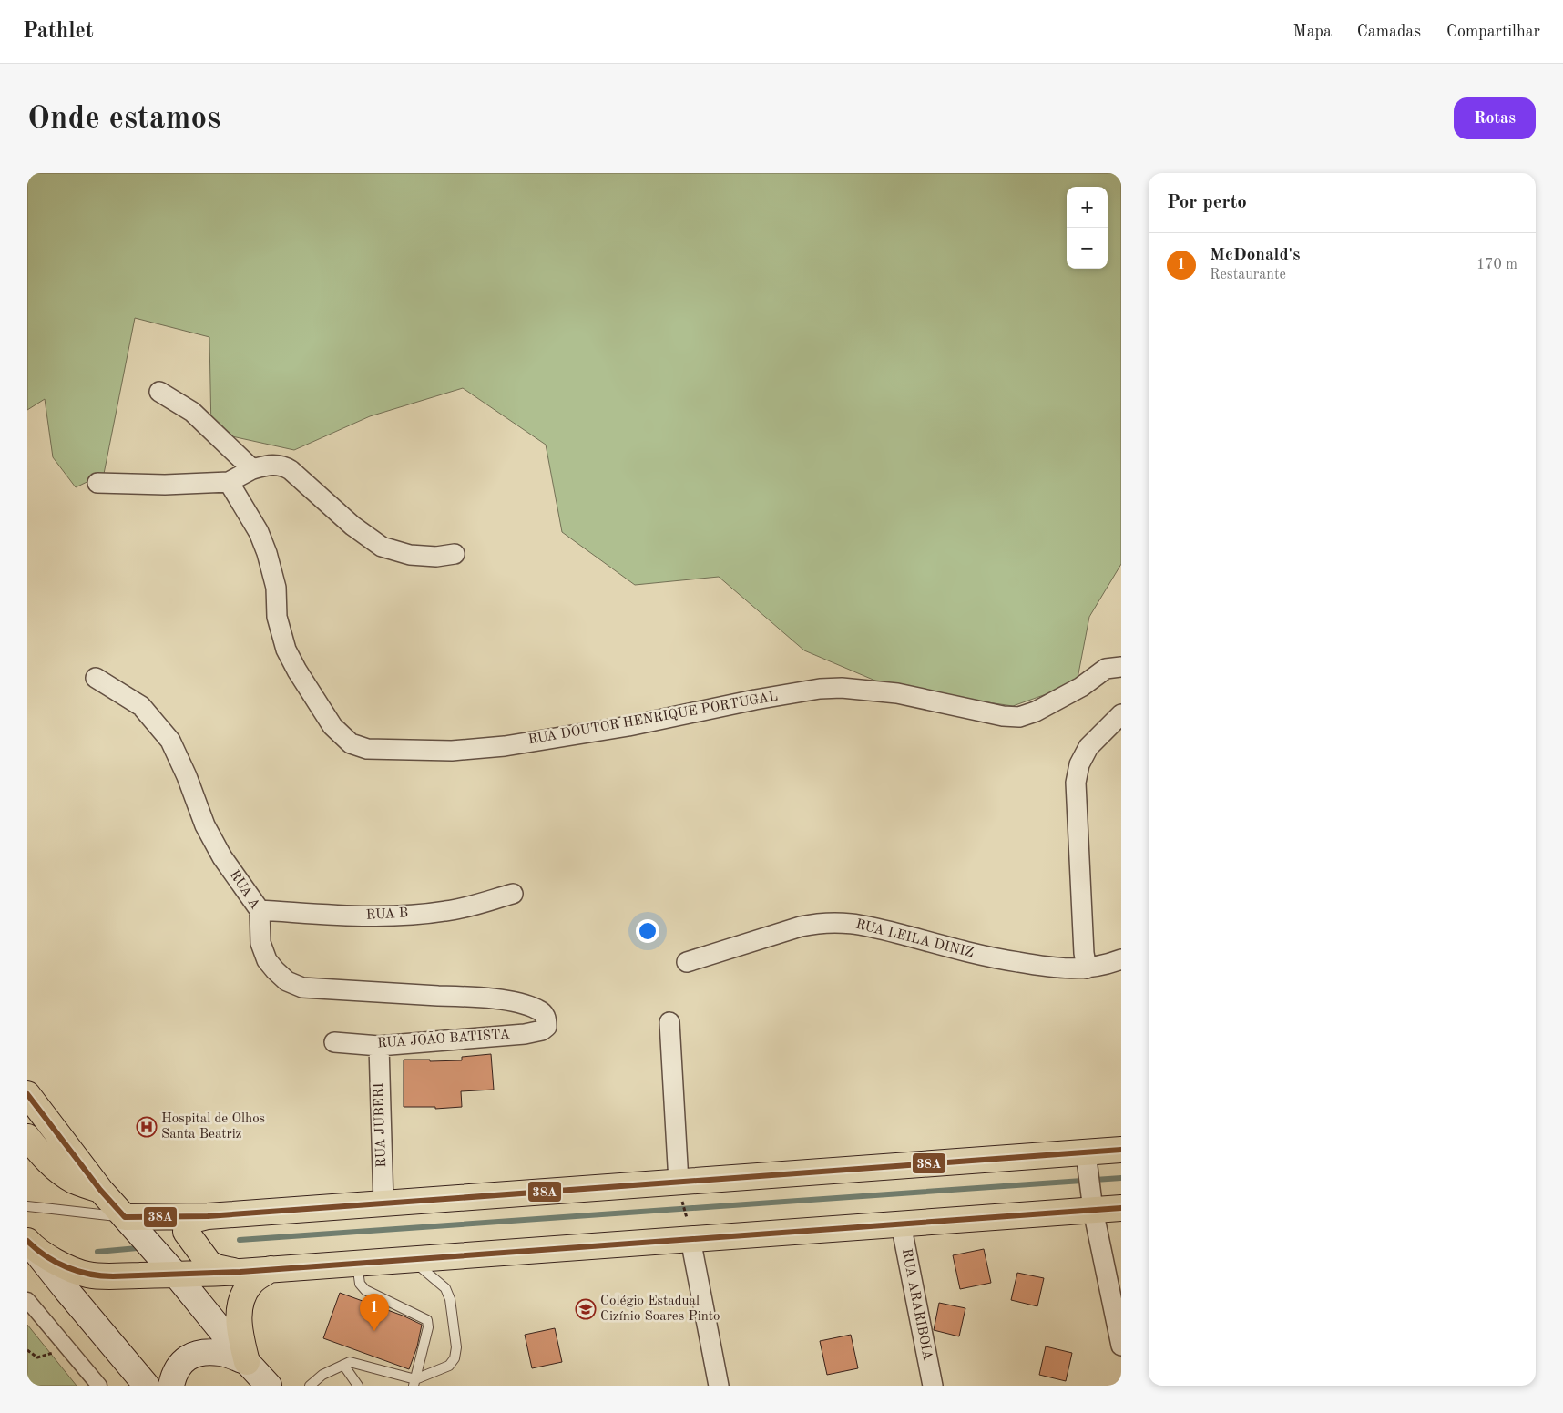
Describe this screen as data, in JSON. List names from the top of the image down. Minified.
{"streets":{"street":["RUA DOUTOR HENRIQUE PORTUGAL","RUA A","RUA B","RUA LEILA DINIZ","RUA JOÃO BATISTA","RUA JUBERI","RUA ARARIBOIA"]},"crossings":[["RUA A","RUA B"],["RUA A","RUA JOÃO BATISTA"],["RUA JOÃO BATISTA","RUA JUBERI"]],"places":{"hospital":["Hospital de Olhos Santa Beatriz"],"school or university":["Colégio Estadual Cizínio Soares Pinto"]},"lines":["transit line 38A"],"page":{"header":"Pathlet","nav":["Mapa","Camadas","Compartilhar"],"buttons":"Rotas","title":"Onde estamos","heading":"Por perto","map_buttons":["+","−"],"list":[{"mark":"1","name":"McDonald's","note":"Restaurante","value":"170 m"}],"pins":"1"}}
